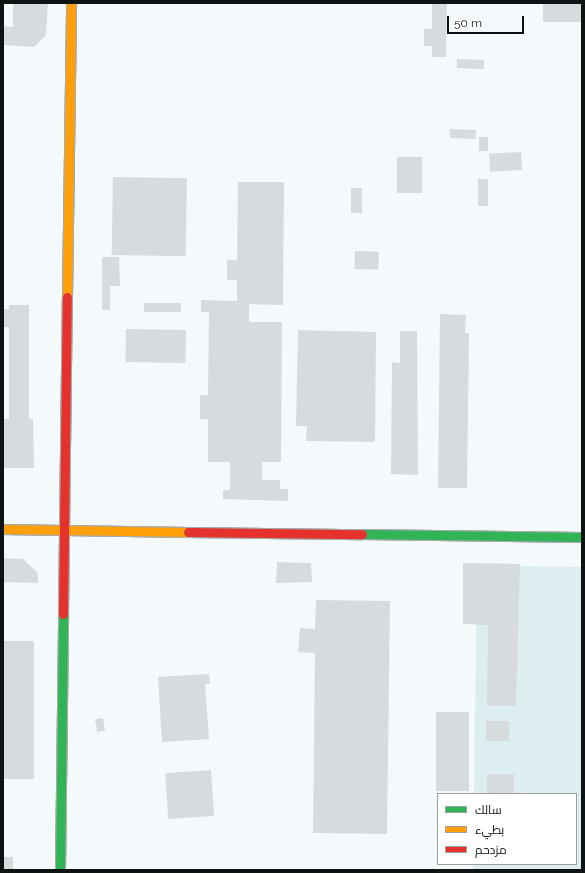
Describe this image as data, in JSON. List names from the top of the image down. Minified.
{"legend":["سالك","بطيء","مزدحم"],"scale_bar":"50 m"}
